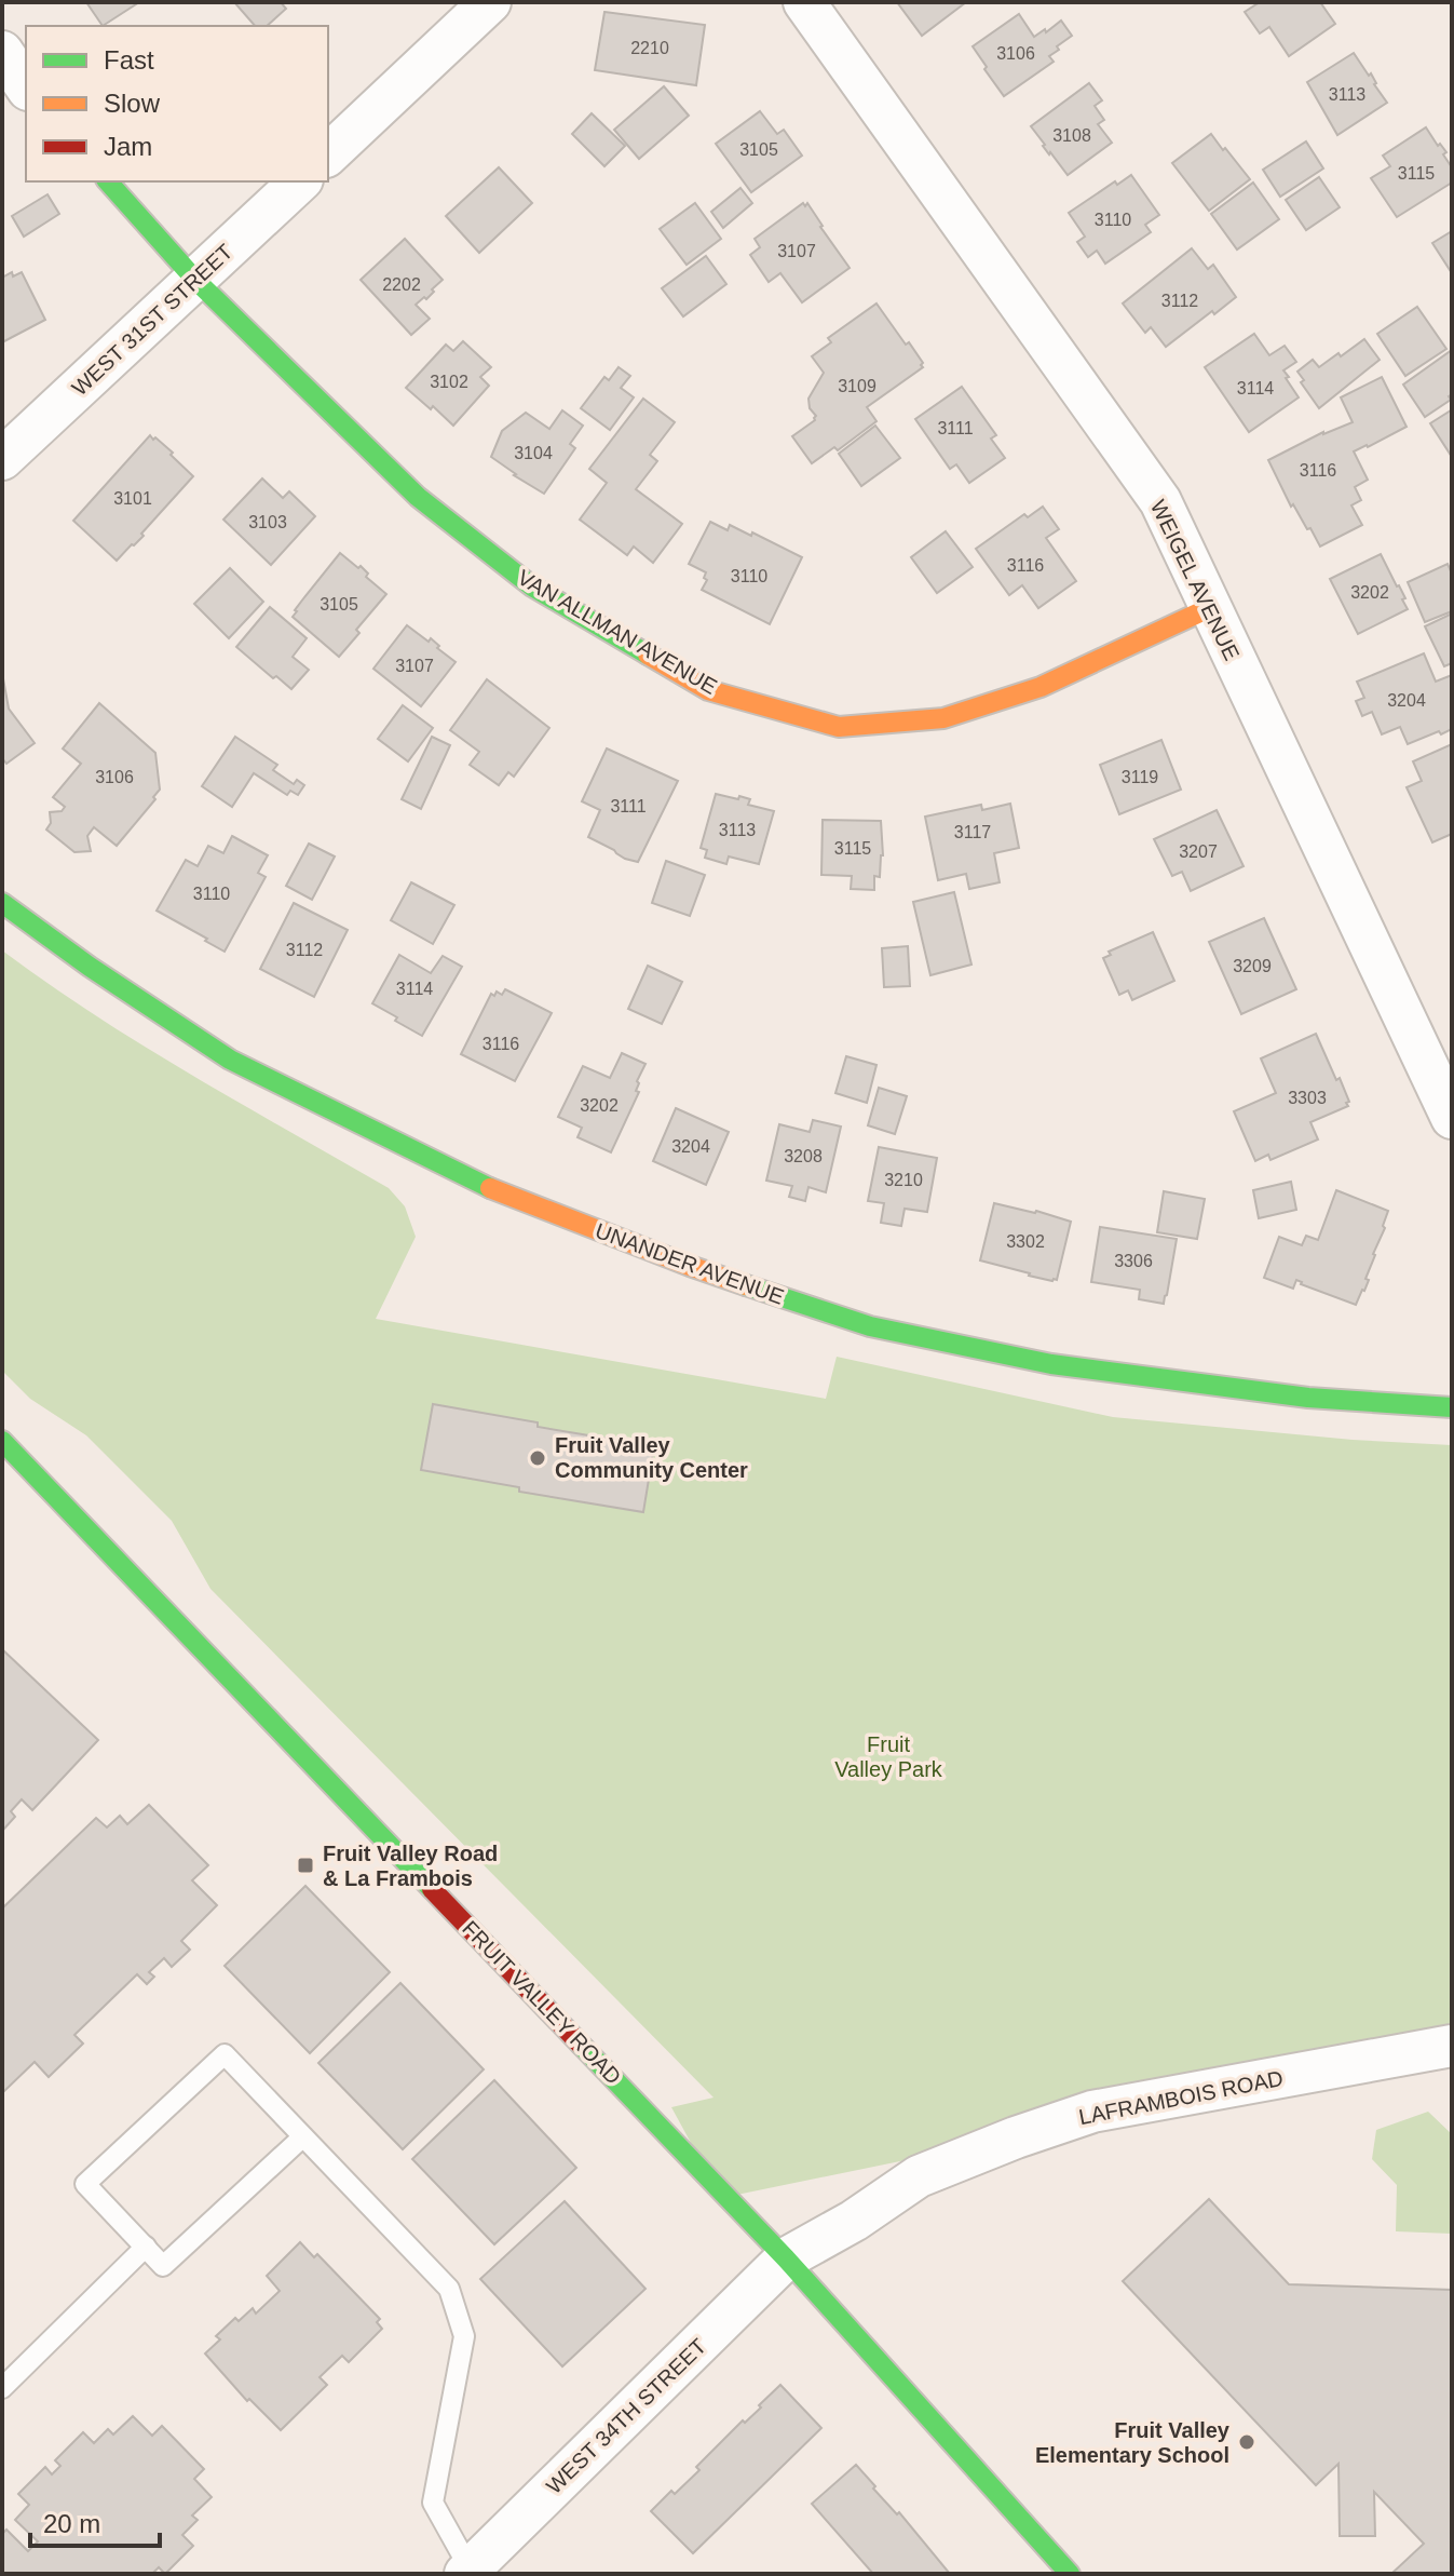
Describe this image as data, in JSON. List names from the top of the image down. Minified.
{"streets":{"street":["WEST 31ST STREET","WEIGEL AVENUE","VAN ALLMAN AVENUE","UNANDER AVENUE","FRUIT VALLEY ROAD","LAFRAMBOIS ROAD","WEST 34TH STREET"]},"crossings":[["WEST 31ST STREET","VAN ALLMAN AVENUE"],["WEIGEL AVENUE","VAN ALLMAN AVENUE"],["FRUIT VALLEY ROAD","LAFRAMBOIS ROAD"],["FRUIT VALLEY ROAD","WEST 34TH STREET"],["LAFRAMBOIS ROAD","WEST 34TH STREET"]],"parks":["Fruit Valley Park"],"places":{"other":["Fruit Valley Community Center","Fruit Valley Elementary School"],"transit":["Fruit Valley Road & La Frambois"]},"house_numbers":["2210","3106","3113","3108","3105","3115","3110","3107","2202","3112","3102","3109","3114","3111","3104","3116","3101","3103","3116","3110","3202","3105","3107","3204","3106","3119","3111","3113","3117","3115","3207","3110","3112","3209","3114","3116","3303","3202","3204","3208","3210","3302","3306"],"legend":["Fast","Slow","Jam"],"scale_bar":"20 m"}
